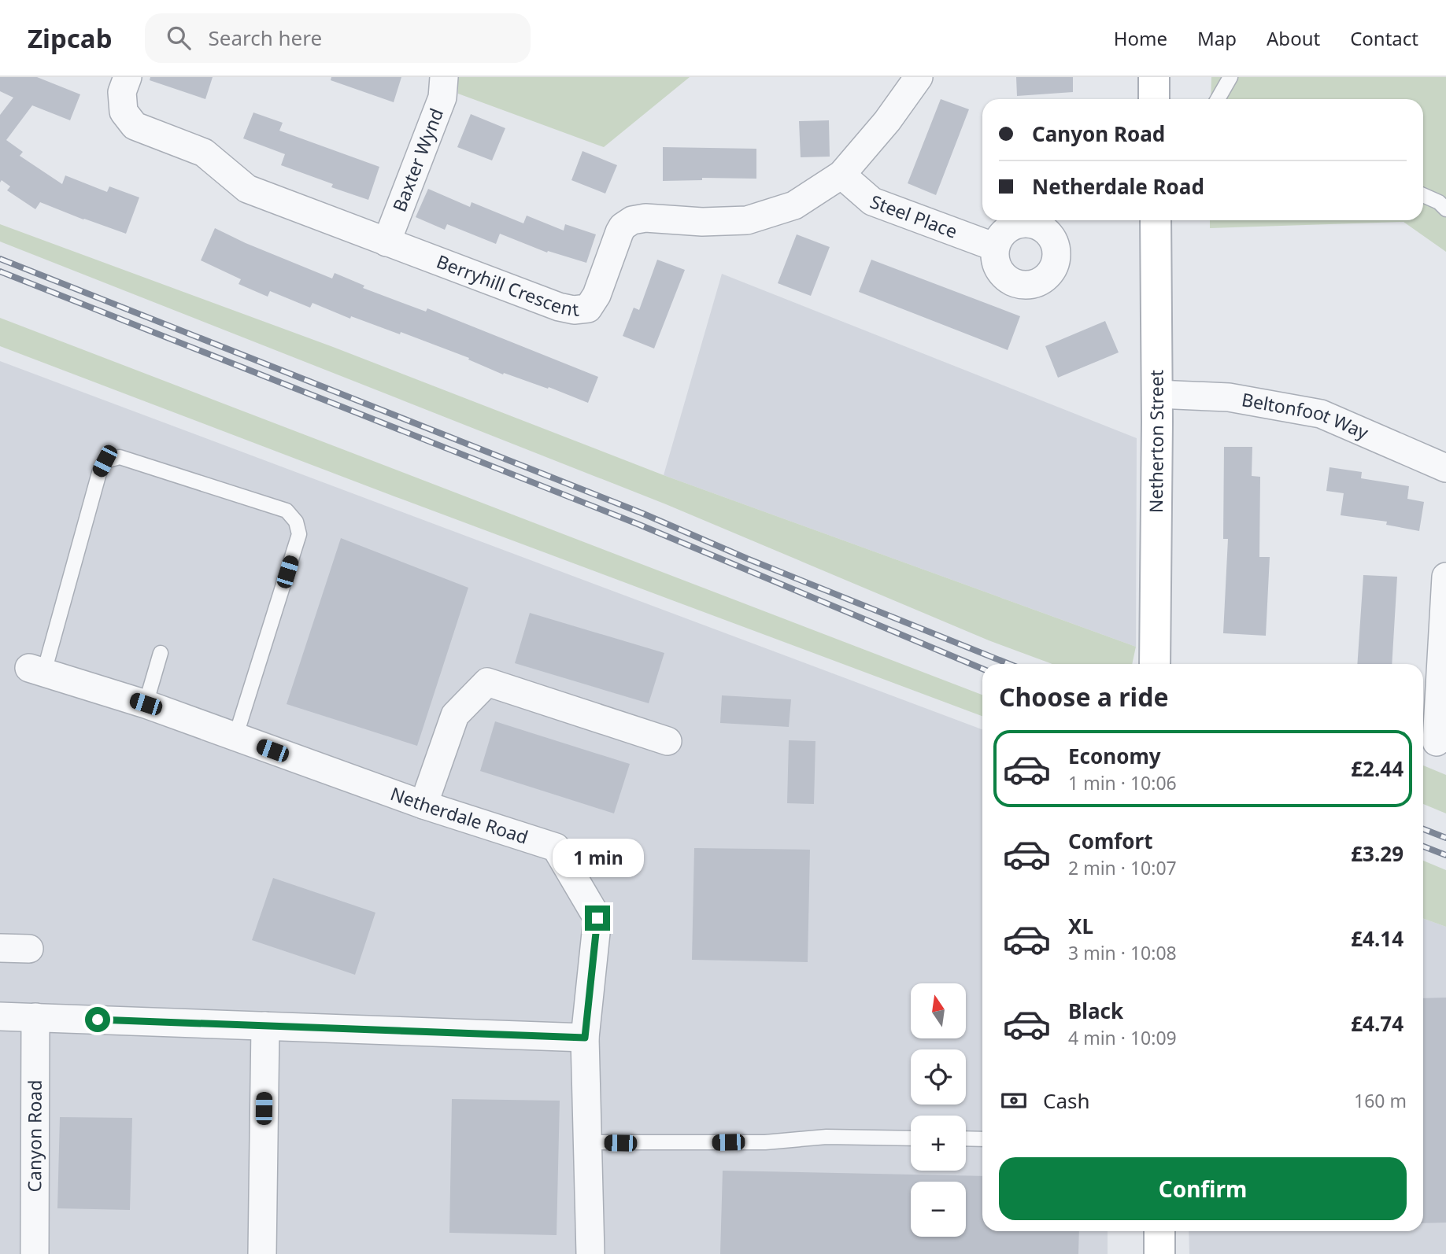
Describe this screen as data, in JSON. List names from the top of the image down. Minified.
{"streets":{"street":["Baxter Wynd","Steel Place","Berryhill Crescent","Beltonfoot Way","Netherton Street","Netherdale Road","Canyon Road"]},"crossings":[["Baxter Wynd","Berryhill Crescent"],["Steel Place","Berryhill Crescent"],["Beltonfoot Way","Netherton Street"]],"north":"top","page":{"header":"Zipcab","search":"Search here","nav":["Home","Map","About","Contact"],"banner":["Canyon Road","Netherdale Road"],"heading":"Choose a ride","list":[{"name":"Economy","note":"1 min · 10:06","value":"£2.44"},{"name":"Comfort","note":"2 min · 10:07","value":"£3.29"},{"name":"XL","note":"3 min · 10:08","value":"£4.14"},{"name":"Black","note":"4 min · 10:09","value":"£4.74"}],"bubble":"1 min","map_buttons":["+","−"],"pay":["Cash","160 m"],"buttons":"Confirm"}}
